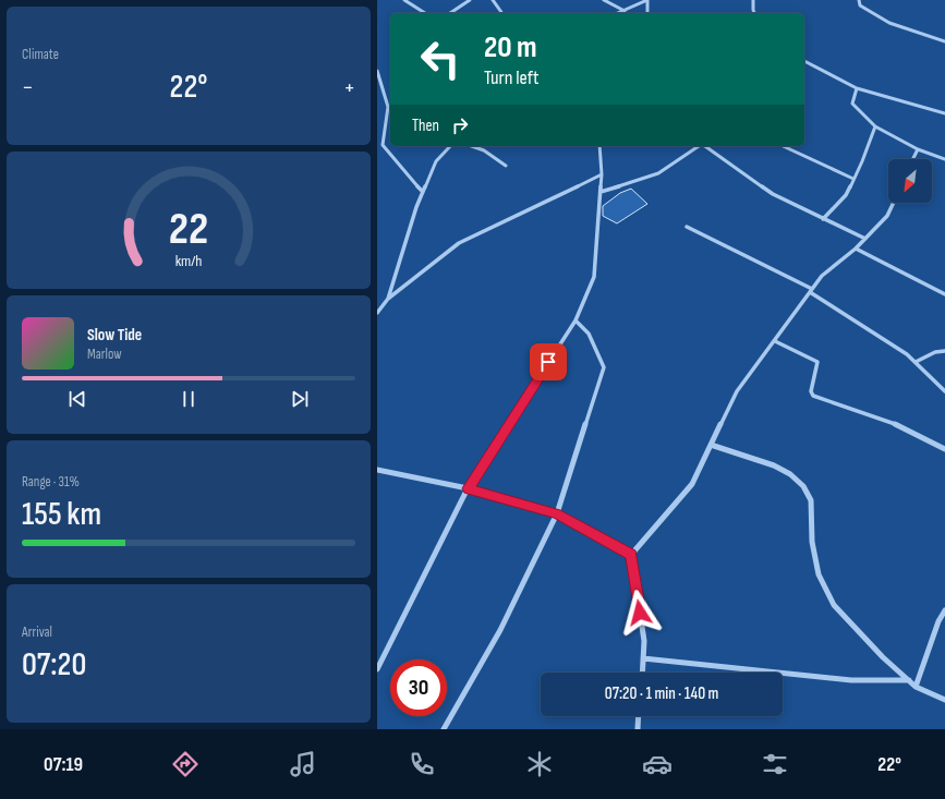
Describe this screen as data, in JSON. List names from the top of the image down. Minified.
{"north":"bottom left","page":{"tile":["Climate",["Range · 31%","155 km"],["Arrival","07:20"]],"turn":["20 m","Turn left"],"heat":["−","22°","+"],"then":"Then","song":["Slow Tide","Marlow"],"limit":"30","trip":"07:20 · 1 min · 140 m","tabs":["07:19","22°"],"gauge":["22","km/h"]}}
